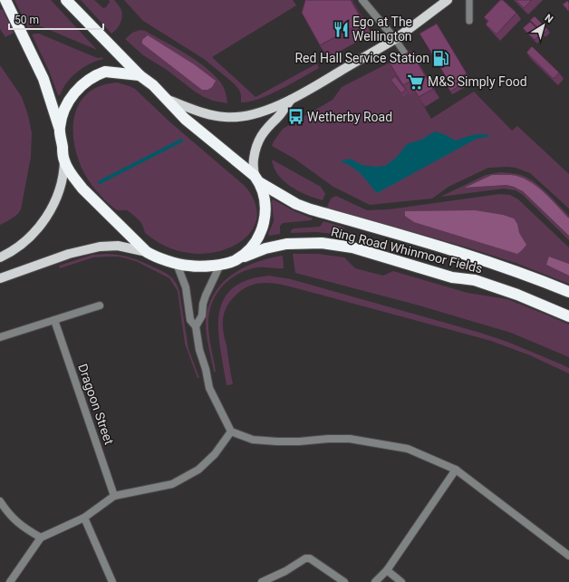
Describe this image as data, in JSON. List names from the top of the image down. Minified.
{"streets":{"highway":["Ring Road Whinmoor Fields"],"street":["Dragoon Street"]},"places":{"restaurant":["Ego at The Wellington"],"fuel station":["Red Hall Service Station"],"supermarket":["M&S Simply Food"],"bus stop":["Wetherby Road"]},"scale_bar":"50 m","north":"top right"}
